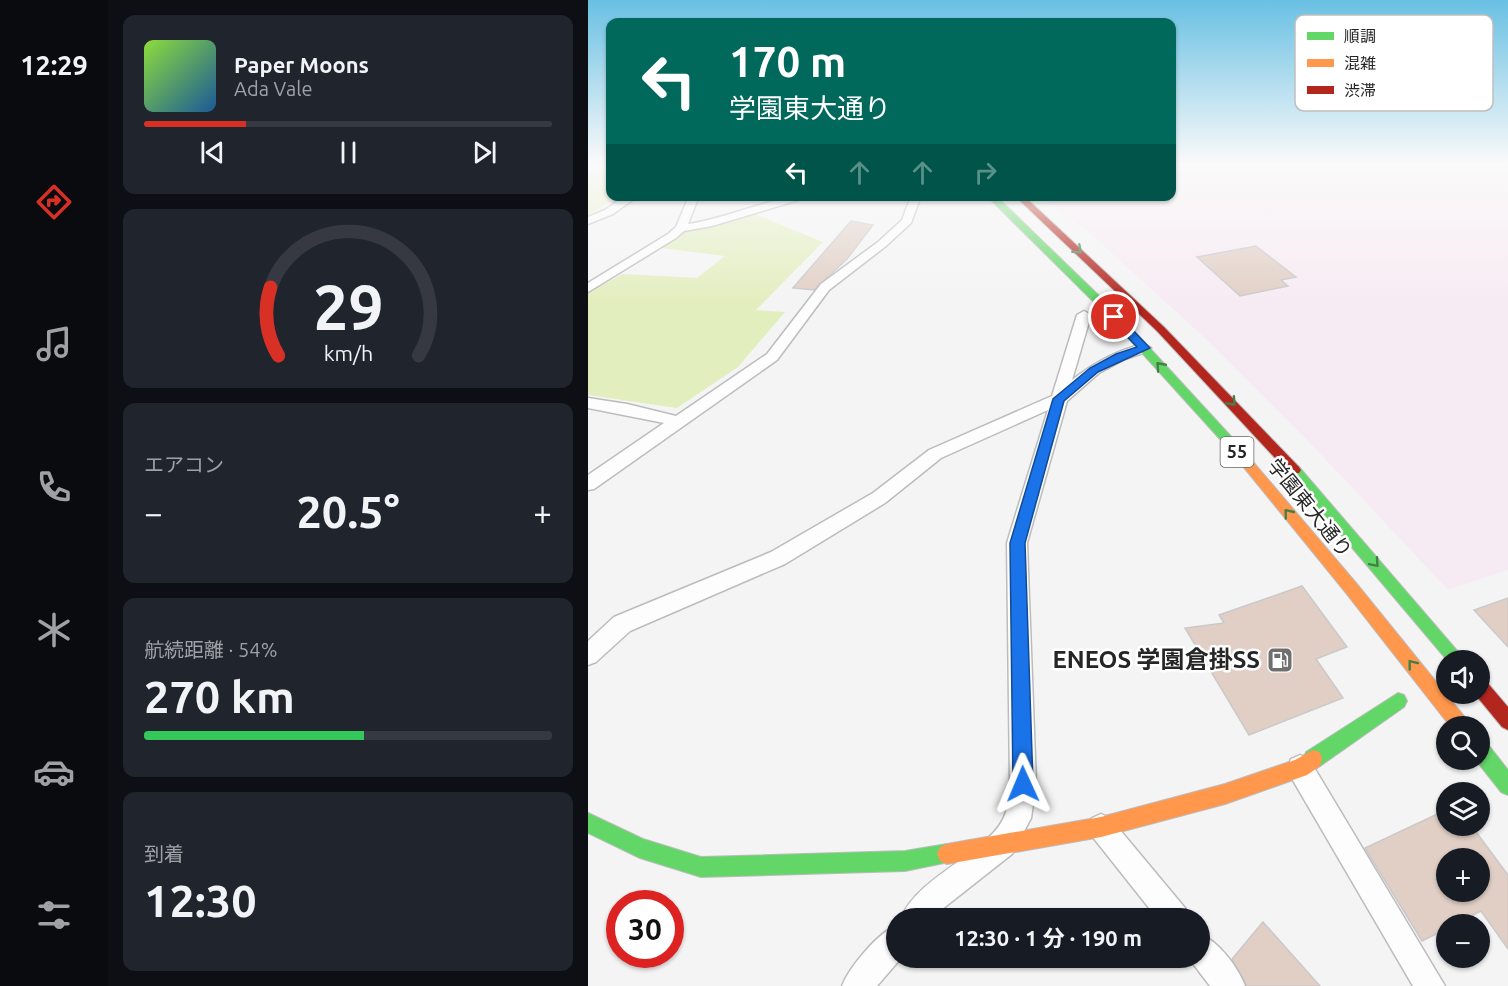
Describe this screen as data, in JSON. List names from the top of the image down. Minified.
{"streets":{"main road":["55","学園東大通り"]},"places":{"fuel station":["ENEOS 学園倉掛SS"]},"legend":["順調","混雑","渋滞"],"page":{"tabs":"12:29","turn":["170 m","学園東大通り"],"song":["Paper Moons","Ada Vale"],"tile":["エアコン",["航続距離 · 54%","270 km"],["到着","12:30"]],"heat":["−","20.5°","+"],"map_buttons":["+","−"],"limit":"30","trip":"12:30 · 1 分 · 190 m","gauge":["29","km/h"]}}
